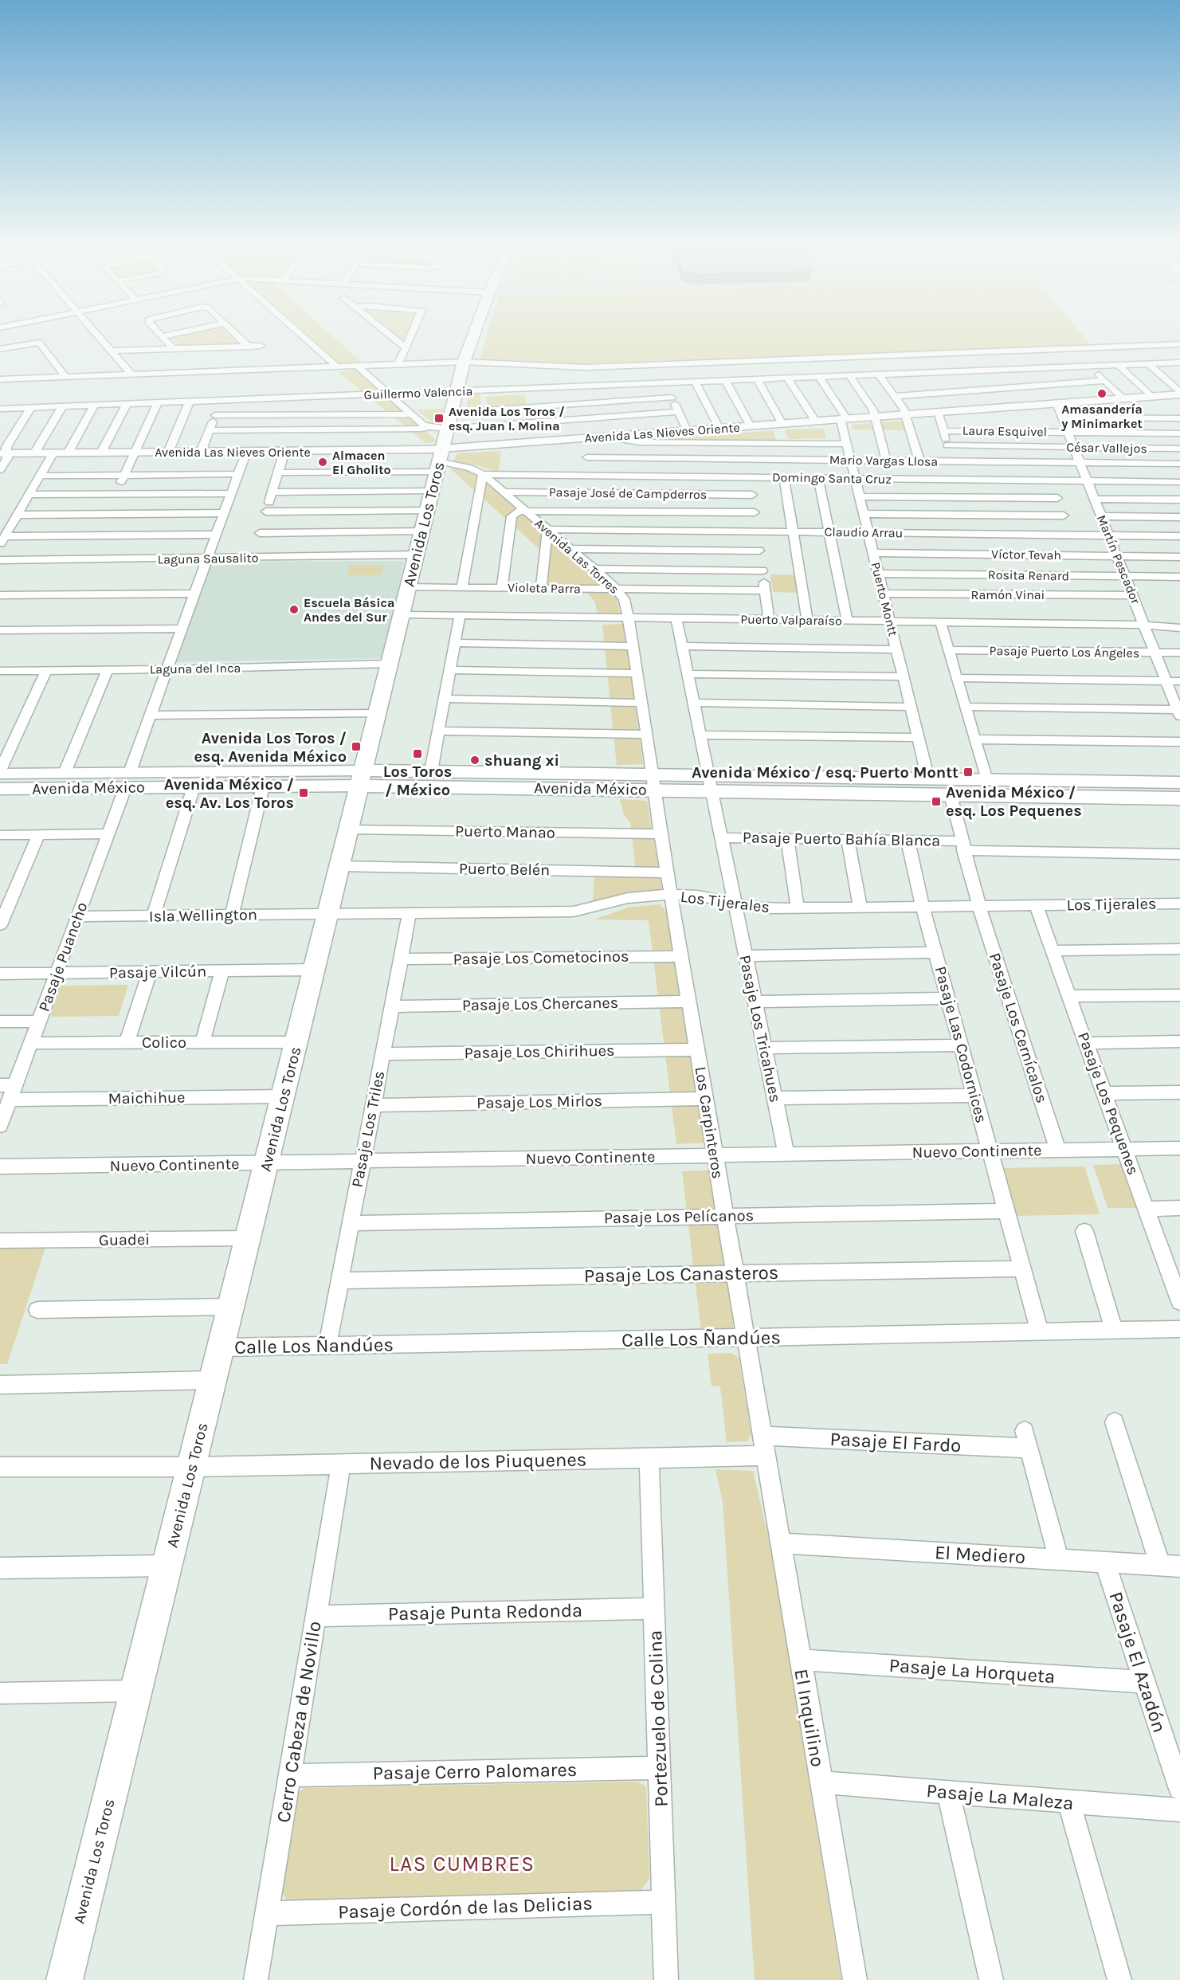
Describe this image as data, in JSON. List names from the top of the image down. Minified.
{"streets":{"main road":["Avenida Los Toros","Avenida México"],"street":["Guillermo Valencia","Laura Esquivel","Avenida Las Nieves Oriente","César Vallejos","Mario Vargas Llosa","Domingo Santa Cruz","Pasaje José de Campderros","Claudio Arrau","Víctor Tevah","Avenida Las Torres","Laguna Sausalito","Martín Pescador","Rosita Renard","Violeta Parra","Ramón Vinai","Puerto Montt","Puerto Valparaíso","Pasaje Puerto Los Ángeles","Laguna del Inca","Puerto Manao","Pasaje Puerto Bahía Blanca","Puerto Belén","Los Tijerales","Isla Wellington","Pasaje Puancho","Pasaje Los Cometocinos","Pasaje Vilcún","Pasaje Los Chercanes","Pasaje Los Cernícalos","Pasaje Los Tricahues","Colico","Pasaje Las Codornices","Pasaje Los Chirihues","Maichihue","Pasaje Los Mirlos","Pasaje Los Pequenes","Los Carpinteros","Pasaje Los Triles","Nuevo Continente","Pasaje Los Pelícanos","Guadei","Pasaje Los Canasteros","Calle Los Ñandúes","Pasaje El Fardo","Nevado de los Piuquenes","El Mediero","Pasaje Punta Redonda","Pasaje El Azadón","Pasaje La Horqueta","El Inquilino","Portezuelo de Colina","Cerro Cabeza de Novillo","Pasaje Cerro Palomares","Pasaje La Maleza","Pasaje Cordón de las Delicias"]},"crossings":[["Guillermo Valencia","Avenida Los Toros"],["Laura Esquivel","Martín Pescador"],["Avenida Las Nieves Oriente","Avenida Los Toros"],["Avenida Las Nieves Oriente","Avenida Las Torres"],["Avenida Las Nieves Oriente","Martín Pescador"],["Avenida Las Nieves Oriente","Puerto Montt"],["Avenida Las Nieves Oriente","Pasaje Puancho"],["César Vallejos","Martín Pescador"],["Mario Vargas Llosa","Martín Pescador"],["Mario Vargas Llosa","Puerto Montt"],["Domingo Santa Cruz","Avenida Las Torres"],["Domingo Santa Cruz","Martín Pescador"],["Domingo Santa Cruz","Puerto Montt"],["Pasaje José de Campderros","Avenida Las Torres"],["Avenida Los Toros","Avenida Las Torres"],["Avenida Los Toros","Laguna Sausalito"],["Avenida Los Toros","Violeta Parra"],["Avenida Los Toros","Puerto Valparaíso"],["Avenida Los Toros","Laguna del Inca"],["Avenida Los Toros","Avenida México"],["Avenida Los Toros","Puerto Manao"],["Avenida Los Toros","Puerto Belén"],["Avenida Los Toros","Los Tijerales"],["Avenida Los Toros","Isla Wellington"],["Avenida Los Toros","Pasaje Vilcún"],["Avenida Los Toros","Colico"],["Avenida Los Toros","Maichihue"],["Avenida Los Toros","Nuevo Continente"],["Avenida Los Toros","Guadei"],["Avenida Los Toros","Calle Los Ñandúes"],["Avenida Los Toros","Nevado de los Piuquenes"],["Claudio Arrau","Avenida Las Torres"],["Claudio Arrau","Martín Pescador"],["Claudio Arrau","Puerto Montt"],["Víctor Tevah","Martín Pescador"],["Víctor Tevah","Puerto Montt"],["Avenida Las Torres","Violeta Parra"],["Avenida Las Torres","Puerto Valparaíso"],["Avenida Las Torres","Avenida México"],["Avenida Las Torres","Los Carpinteros"],["Laguna Sausalito","Pasaje Puancho"],["Martín Pescador","Rosita Renard"],["Martín Pescador","Ramón Vinai"],["Martín Pescador","Puerto Valparaíso"],["Martín Pescador","Pasaje Puerto Los Ángeles"],["Rosita Renard","Puerto Montt"],["Ramón Vinai","Puerto Montt"],["Puerto Montt","Puerto Valparaíso"],["Puerto Montt","Avenida México"],["Puerto Valparaíso","Pasaje Los Tricahues"],["Laguna del Inca","Pasaje Puancho"],["Avenida México","Pasaje Puancho"],["Avenida México","Pasaje Los Tricahues"],["Avenida México","Los Carpinteros"],["Puerto Manao","Los Carpinteros"],["Pasaje Puerto Bahía Blanca","Pasaje Los Tricahues"],["Pasaje Puerto Bahía Blanca","Pasaje Las Codornices"],["Puerto Belén","Los Carpinteros"],["Los Tijerales","Isla Wellington"],["Los Tijerales","Pasaje Los Cernícalos"],["Los Tijerales","Pasaje Los Tricahues"],["Los Tijerales","Pasaje Las Codornices"],["Los Tijerales","Pasaje Los Pequenes"],["Los Tijerales","Los Carpinteros"],["Los Tijerales","Pasaje Los Triles"],["Isla Wellington","Pasaje Puancho"],["Pasaje Puancho","Pasaje Vilcún"],["Pasaje Puancho","Colico"],["Pasaje Puancho","Maichihue"],["Pasaje Los Cometocinos","Los Carpinteros"],["Pasaje Los Cometocinos","Pasaje Los Triles"],["Pasaje Los Chercanes","Los Carpinteros"],["Pasaje Los Chercanes","Pasaje Los Triles"],["Pasaje Los Cernícalos","Nuevo Continente"],["Pasaje Los Tricahues","Nuevo Continente"],["Pasaje Las Codornices","Nuevo Continente"],["Pasaje Las Codornices","Pasaje Los Pelícanos"],["Pasaje Las Codornices","Pasaje Los Canasteros"],["Pasaje Las Codornices","Calle Los Ñandúes"],["Pasaje Los Chirihues","Los Carpinteros"],["Pasaje Los Chirihues","Pasaje Los Triles"],["Pasaje Los Mirlos","Los Carpinteros"],["Pasaje Los Mirlos","Pasaje Los Triles"],["Pasaje Los Pequenes","Nuevo Continente"],["Los Carpinteros","Nuevo Continente"],["Los Carpinteros","Pasaje Los Pelícanos"],["Los Carpinteros","Pasaje Los Canasteros"],["Los Carpinteros","Calle Los Ñandúes"],["Los Carpinteros","Pasaje El Fardo"],["Los Carpinteros","Nevado de los Piuquenes"],["Los Carpinteros","El Inquilino"],["Pasaje Los Triles","Nuevo Continente"],["Pasaje Los Triles","Pasaje Los Pelícanos"],["Pasaje Los Triles","Pasaje Los Canasteros"],["Pasaje Los Triles","Calle Los Ñandúes"],["Pasaje El Fardo","Nevado de los Piuquenes"],["Pasaje El Fardo","El Mediero"],["Pasaje El Fardo","El Inquilino"],["Nevado de los Piuquenes","El Inquilino"],["Nevado de los Piuquenes","Portezuelo de Colina"],["Nevado de los Piuquenes","Cerro Cabeza de Novillo"],["El Mediero","Pasaje El Azadón"],["El Mediero","El Inquilino"],["Pasaje Punta Redonda","Portezuelo de Colina"],["Pasaje Punta Redonda","Cerro Cabeza de Novillo"],["Pasaje El Azadón","Pasaje La Horqueta"],["Pasaje La Horqueta","El Inquilino"],["El Inquilino","Pasaje La Maleza"],["Portezuelo de Colina","Pasaje Cerro Palomares"],["Portezuelo de Colina","Pasaje Cordón de las Delicias"],["Cerro Cabeza de Novillo","Pasaje Cerro Palomares"],["Cerro Cabeza de Novillo","Pasaje Cordón de las Delicias"]],"districts":["LAS CUMBRES"],"places":{"other":["Amasandería y Minimarket","Almacen El Gholito","Escuela Básica Andes del Sur","shuang xi"],"transit":["Avenida Los Toros / esq. Juan I. Molina","Avenida Los Toros / esq. Avenida México","Los Toros / México","Avenida México / esq. Puerto Montt","Avenida México / esq. Av. Los Toros","Avenida México / esq. Los Pequenes"]}}
